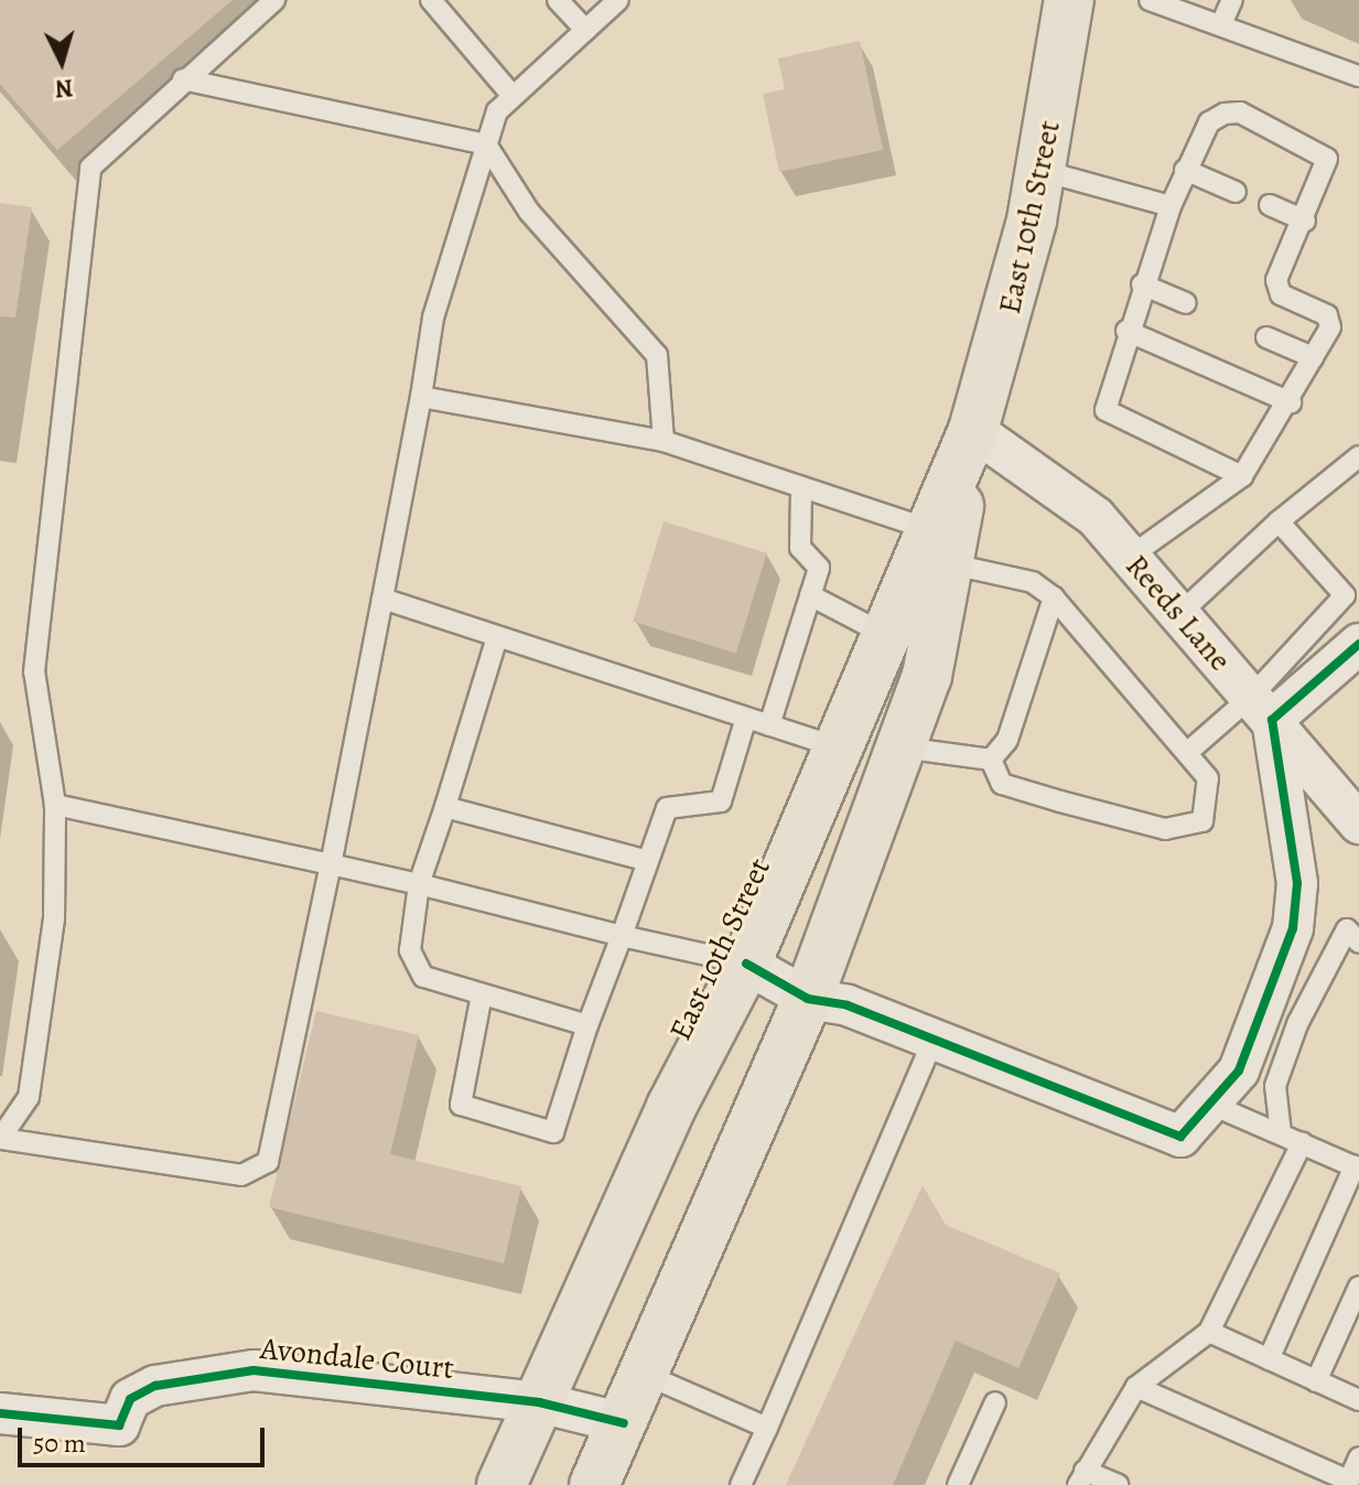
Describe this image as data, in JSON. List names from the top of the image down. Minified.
{"streets":{"main road":["East 10th Street"],"street":["Reeds Lane","Avondale Court"]},"crossings":[["East 10th Street","Reeds Lane"],["East 10th Street","Avondale Court"]],"scale_bar":"50 m","north":"bottom"}
